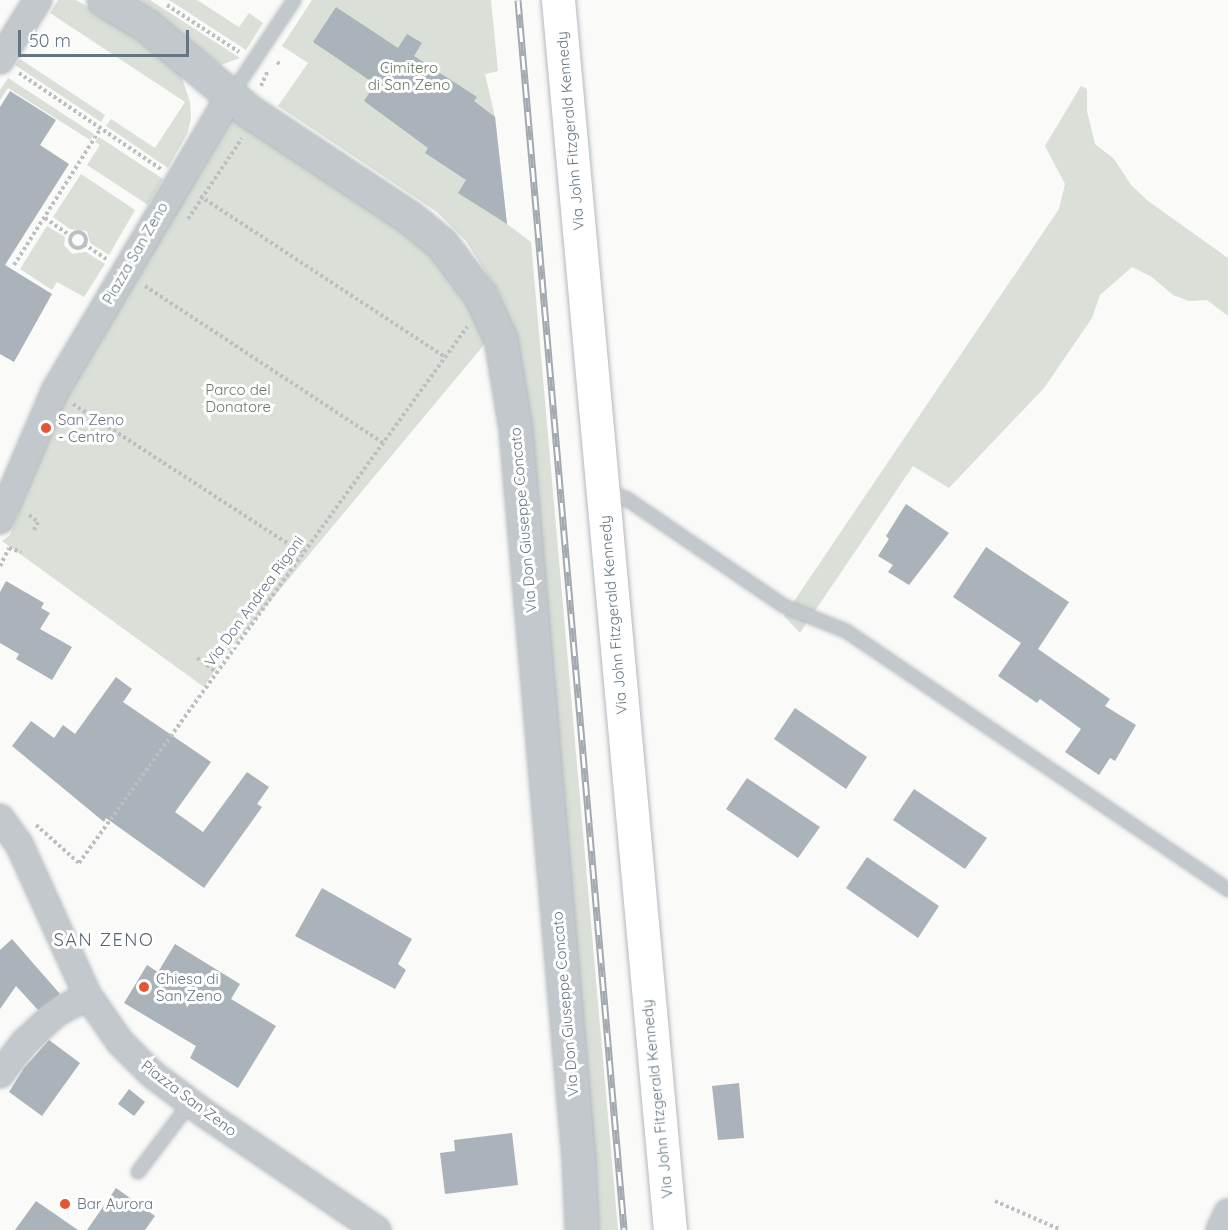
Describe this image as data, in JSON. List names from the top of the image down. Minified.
{"streets":{"main road":["Via John Fitzgerald Kennedy"],"street":["Piazza San Zeno","Via Don Giuseppe Concato"],"path":["Via Don Andrea Rigoni"]},"crossings":[["Piazza San Zeno","Via Don Giuseppe Concato"]],"districts":["SAN ZENO"],"parks":["Cimitero di San Zeno","Parco del Donatore"],"places":["San Zeno - Centro","Chiesa di San Zeno","Bar Aurora"],"scale_bar":"50 m"}
